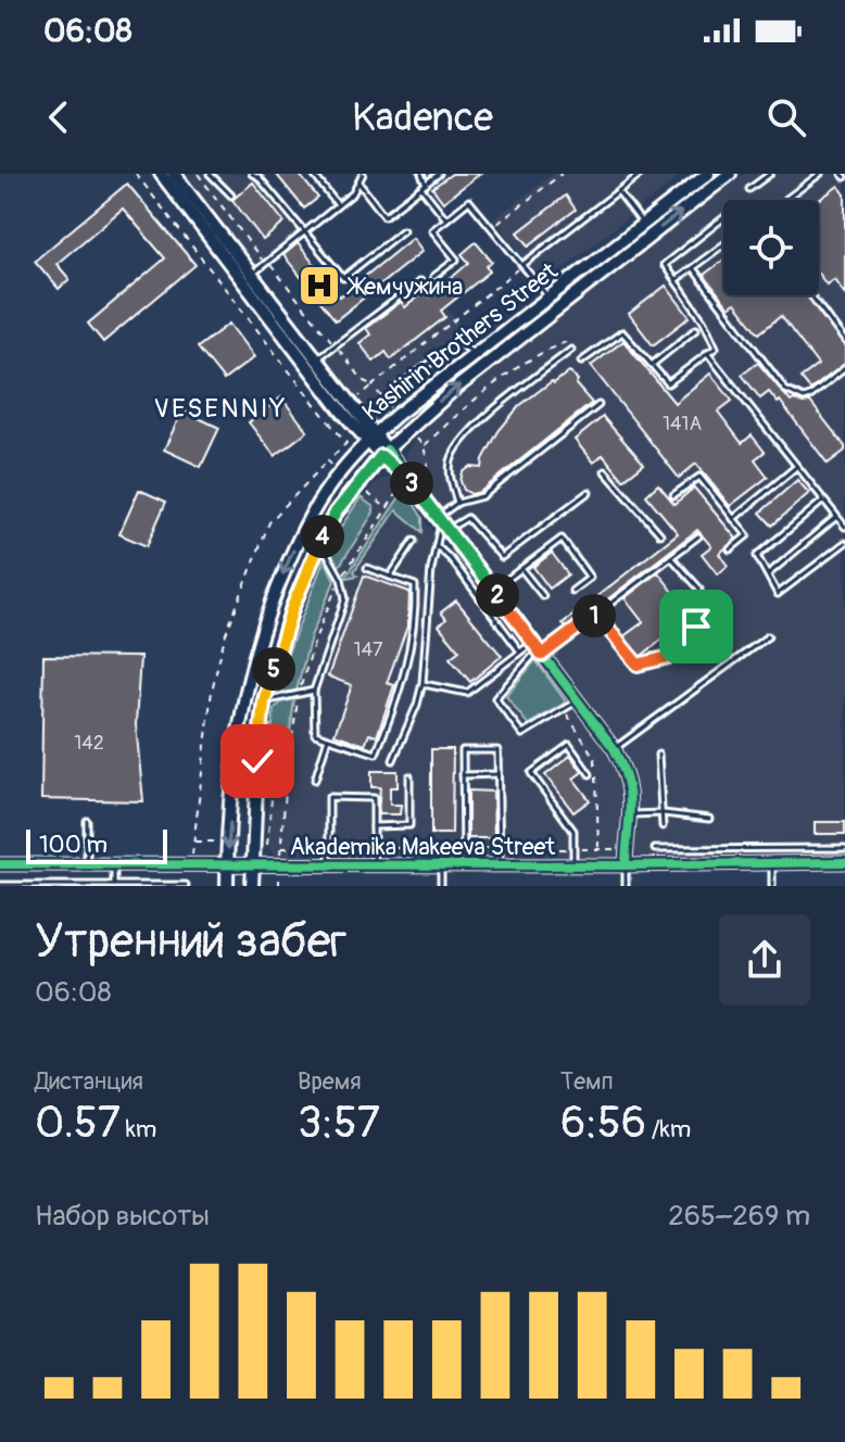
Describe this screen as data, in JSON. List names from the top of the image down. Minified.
{"streets":{"main road":["Kashirin Brothers Street"],"street":["Akademika Makeeva Street"]},"crossings":[["Kashirin Brothers Street","Akademika Makeeva Street"]],"districts":["VESENNIY"],"places":{"hospital":["Жемчужина"]},"house_numbers":["141А","147","142"],"scale_bar":"100 m","page":{"status":"06:08","header":"Kadence","pins":["3","4","2","1","5"],"scale":"100 m","heading":["Утренний забег","06:08"],"stats":[["Дистанция","0.57 km"],["Время","3:57"],["Темп","6:56 /km"]],"chart":["Набор высоты","265–269 m"]}}
